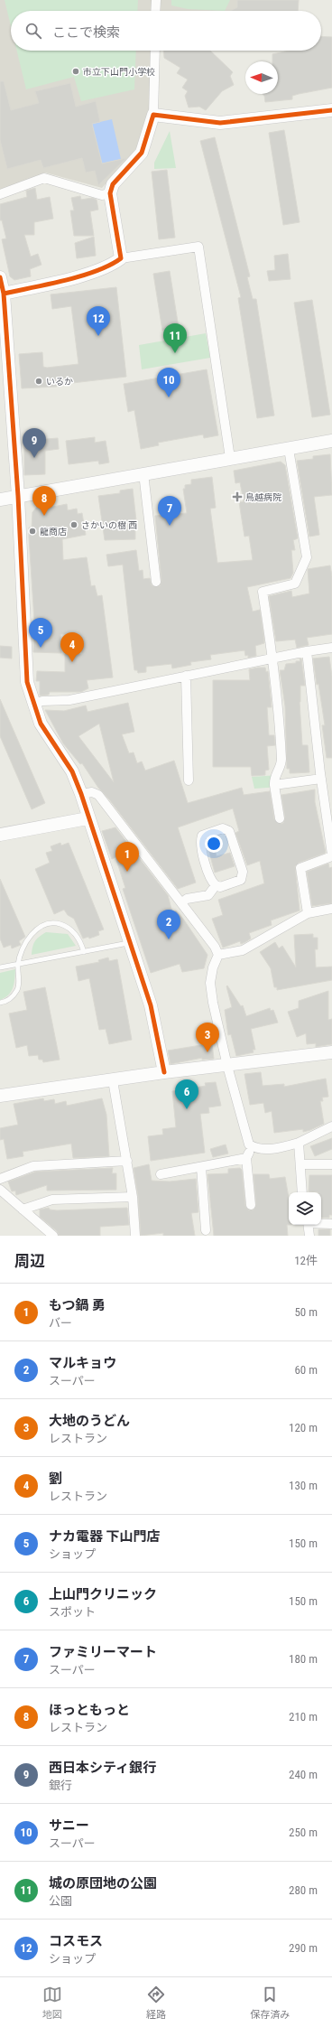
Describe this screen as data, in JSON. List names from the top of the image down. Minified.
{"places":{"other":["市立下山門小学校","いるか","さかいの樹 西","龍商店"],"health":["鳥越病院"]},"north":"left","page":{"search":"ここで検索","pins":["12","11","10","9","8","7","5","4","1","2","3","6"],"heading":["周辺","12件"],"list":[{"mark":"1","name":"もつ鍋 勇","note":"バー","value":"50 m"},{"mark":"2","name":"マルキョウ","note":"スーパー","value":"60 m"},{"mark":"3","name":"大地のうどん","note":"レストラン","value":"120 m"},{"mark":"4","name":"劉","note":"レストラン","value":"130 m"},{"mark":"5","name":"ナカ電器 下山門店","note":"ショップ","value":"150 m"},{"mark":"6","name":"上山門クリニック","note":"スポット","value":"150 m"},{"mark":"7","name":"ファミリーマート","note":"スーパー","value":"180 m"},{"mark":"8","name":"ほっともっと","note":"レストラン","value":"210 m"},{"mark":"9","name":"西日本シティ銀行","note":"銀行","value":"240 m"},{"mark":"10","name":"サニー","note":"スーパー","value":"250 m"},{"mark":"11","name":"城の原団地の公園","note":"公園","value":"280 m"},{"mark":"12","name":"コスモス","note":"ショップ","value":"290 m"}],"nav":["地図","経路","保存済み"]}}
